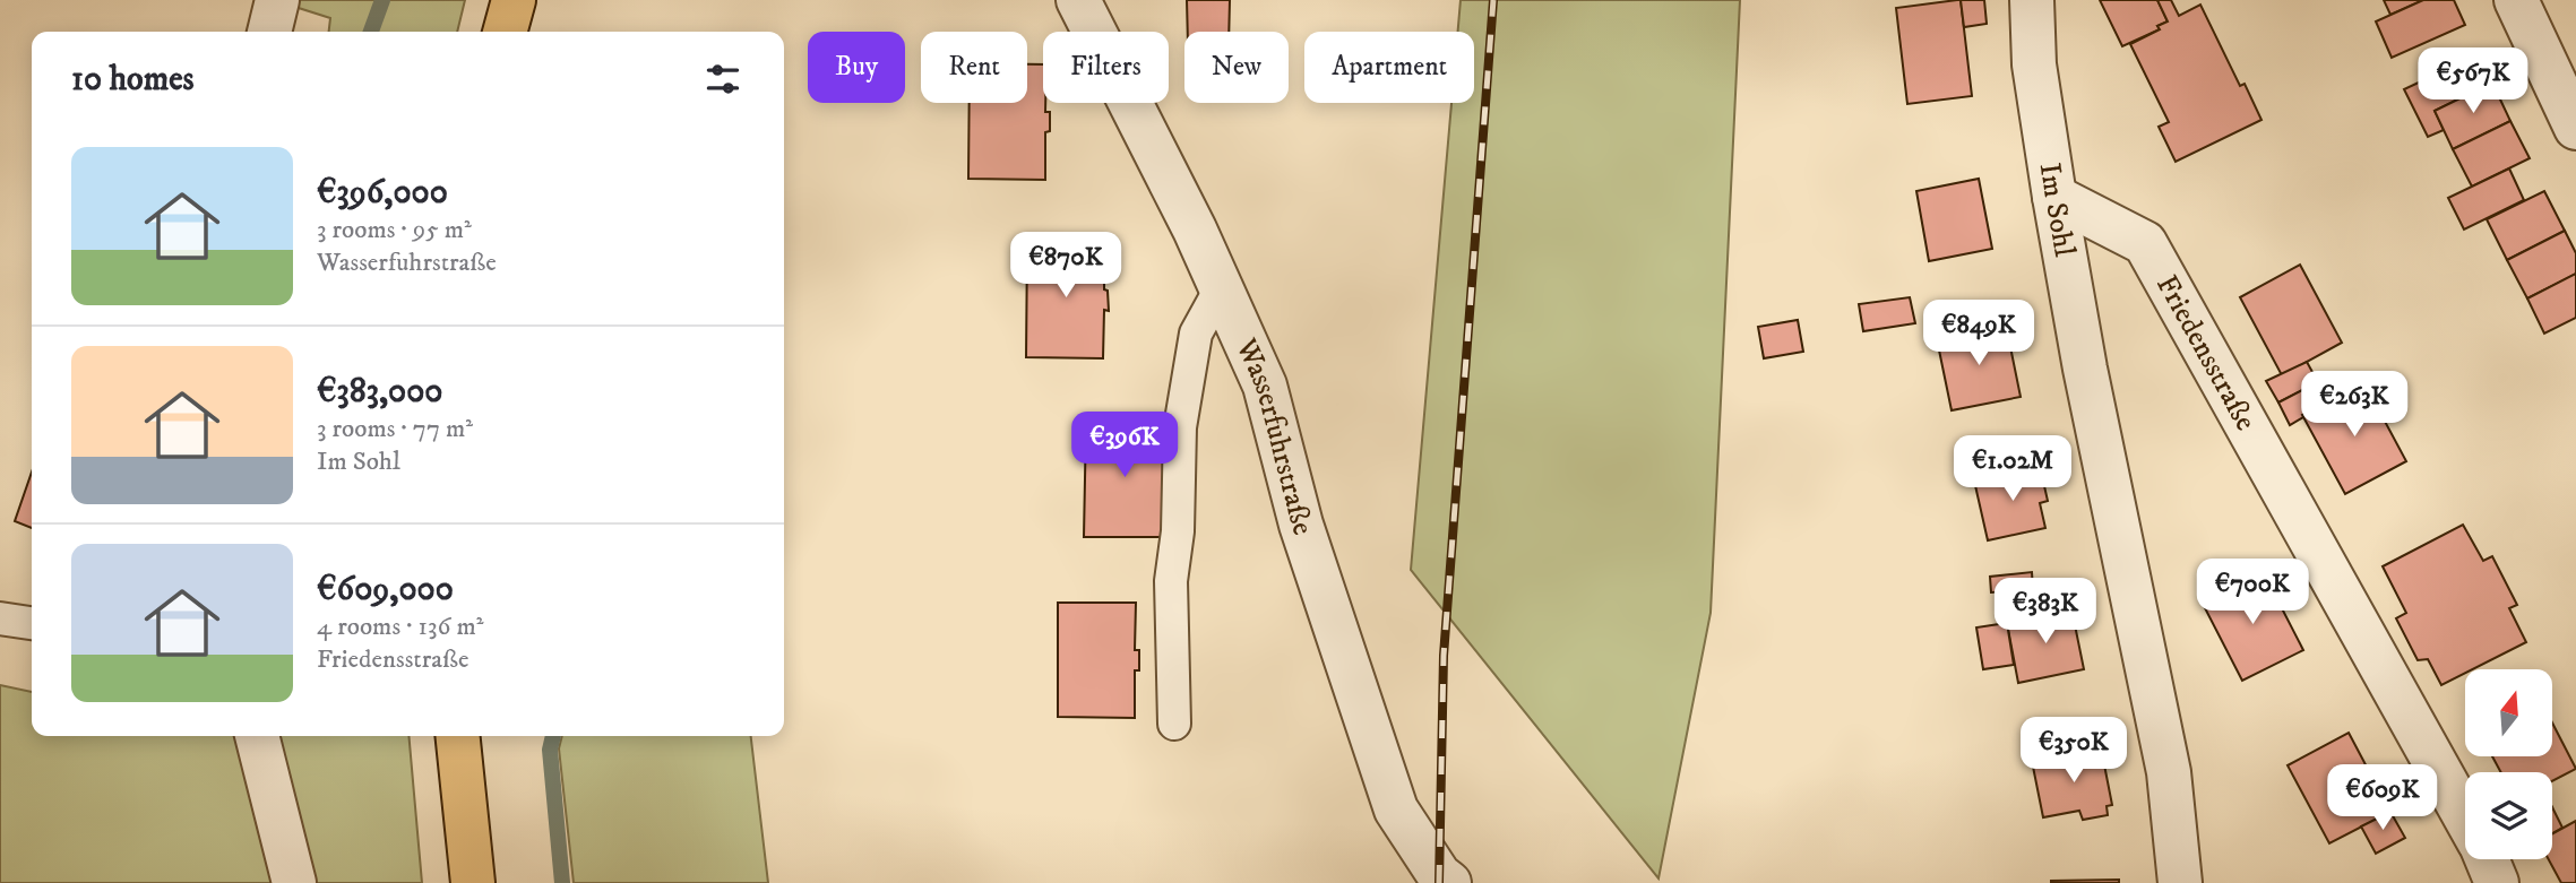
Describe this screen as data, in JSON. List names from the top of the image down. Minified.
{"streets":{"street":["Im Sohl","Friedensstraße","Wasserfuhrstraße"]},"crossings":[["Im Sohl","Friedensstraße"]],"north":"top","page":{"chip":["Buy","Rent","Filters","New","Apartment"],"heading":"10 homes","price":["€567K","€870K","€849K","€263K","€396K","€1.02M","€700K","€383K","€350K","€609K"],"list":[{"name":"€396,000","note":"3 rooms · 95 m² · Wasserfuhrstraße"},{"name":"€383,000","note":"3 rooms · 77 m² · Im Sohl"},{"name":"€609,000","note":"4 rooms · 136 m² · Friedensstraße"}]}}
